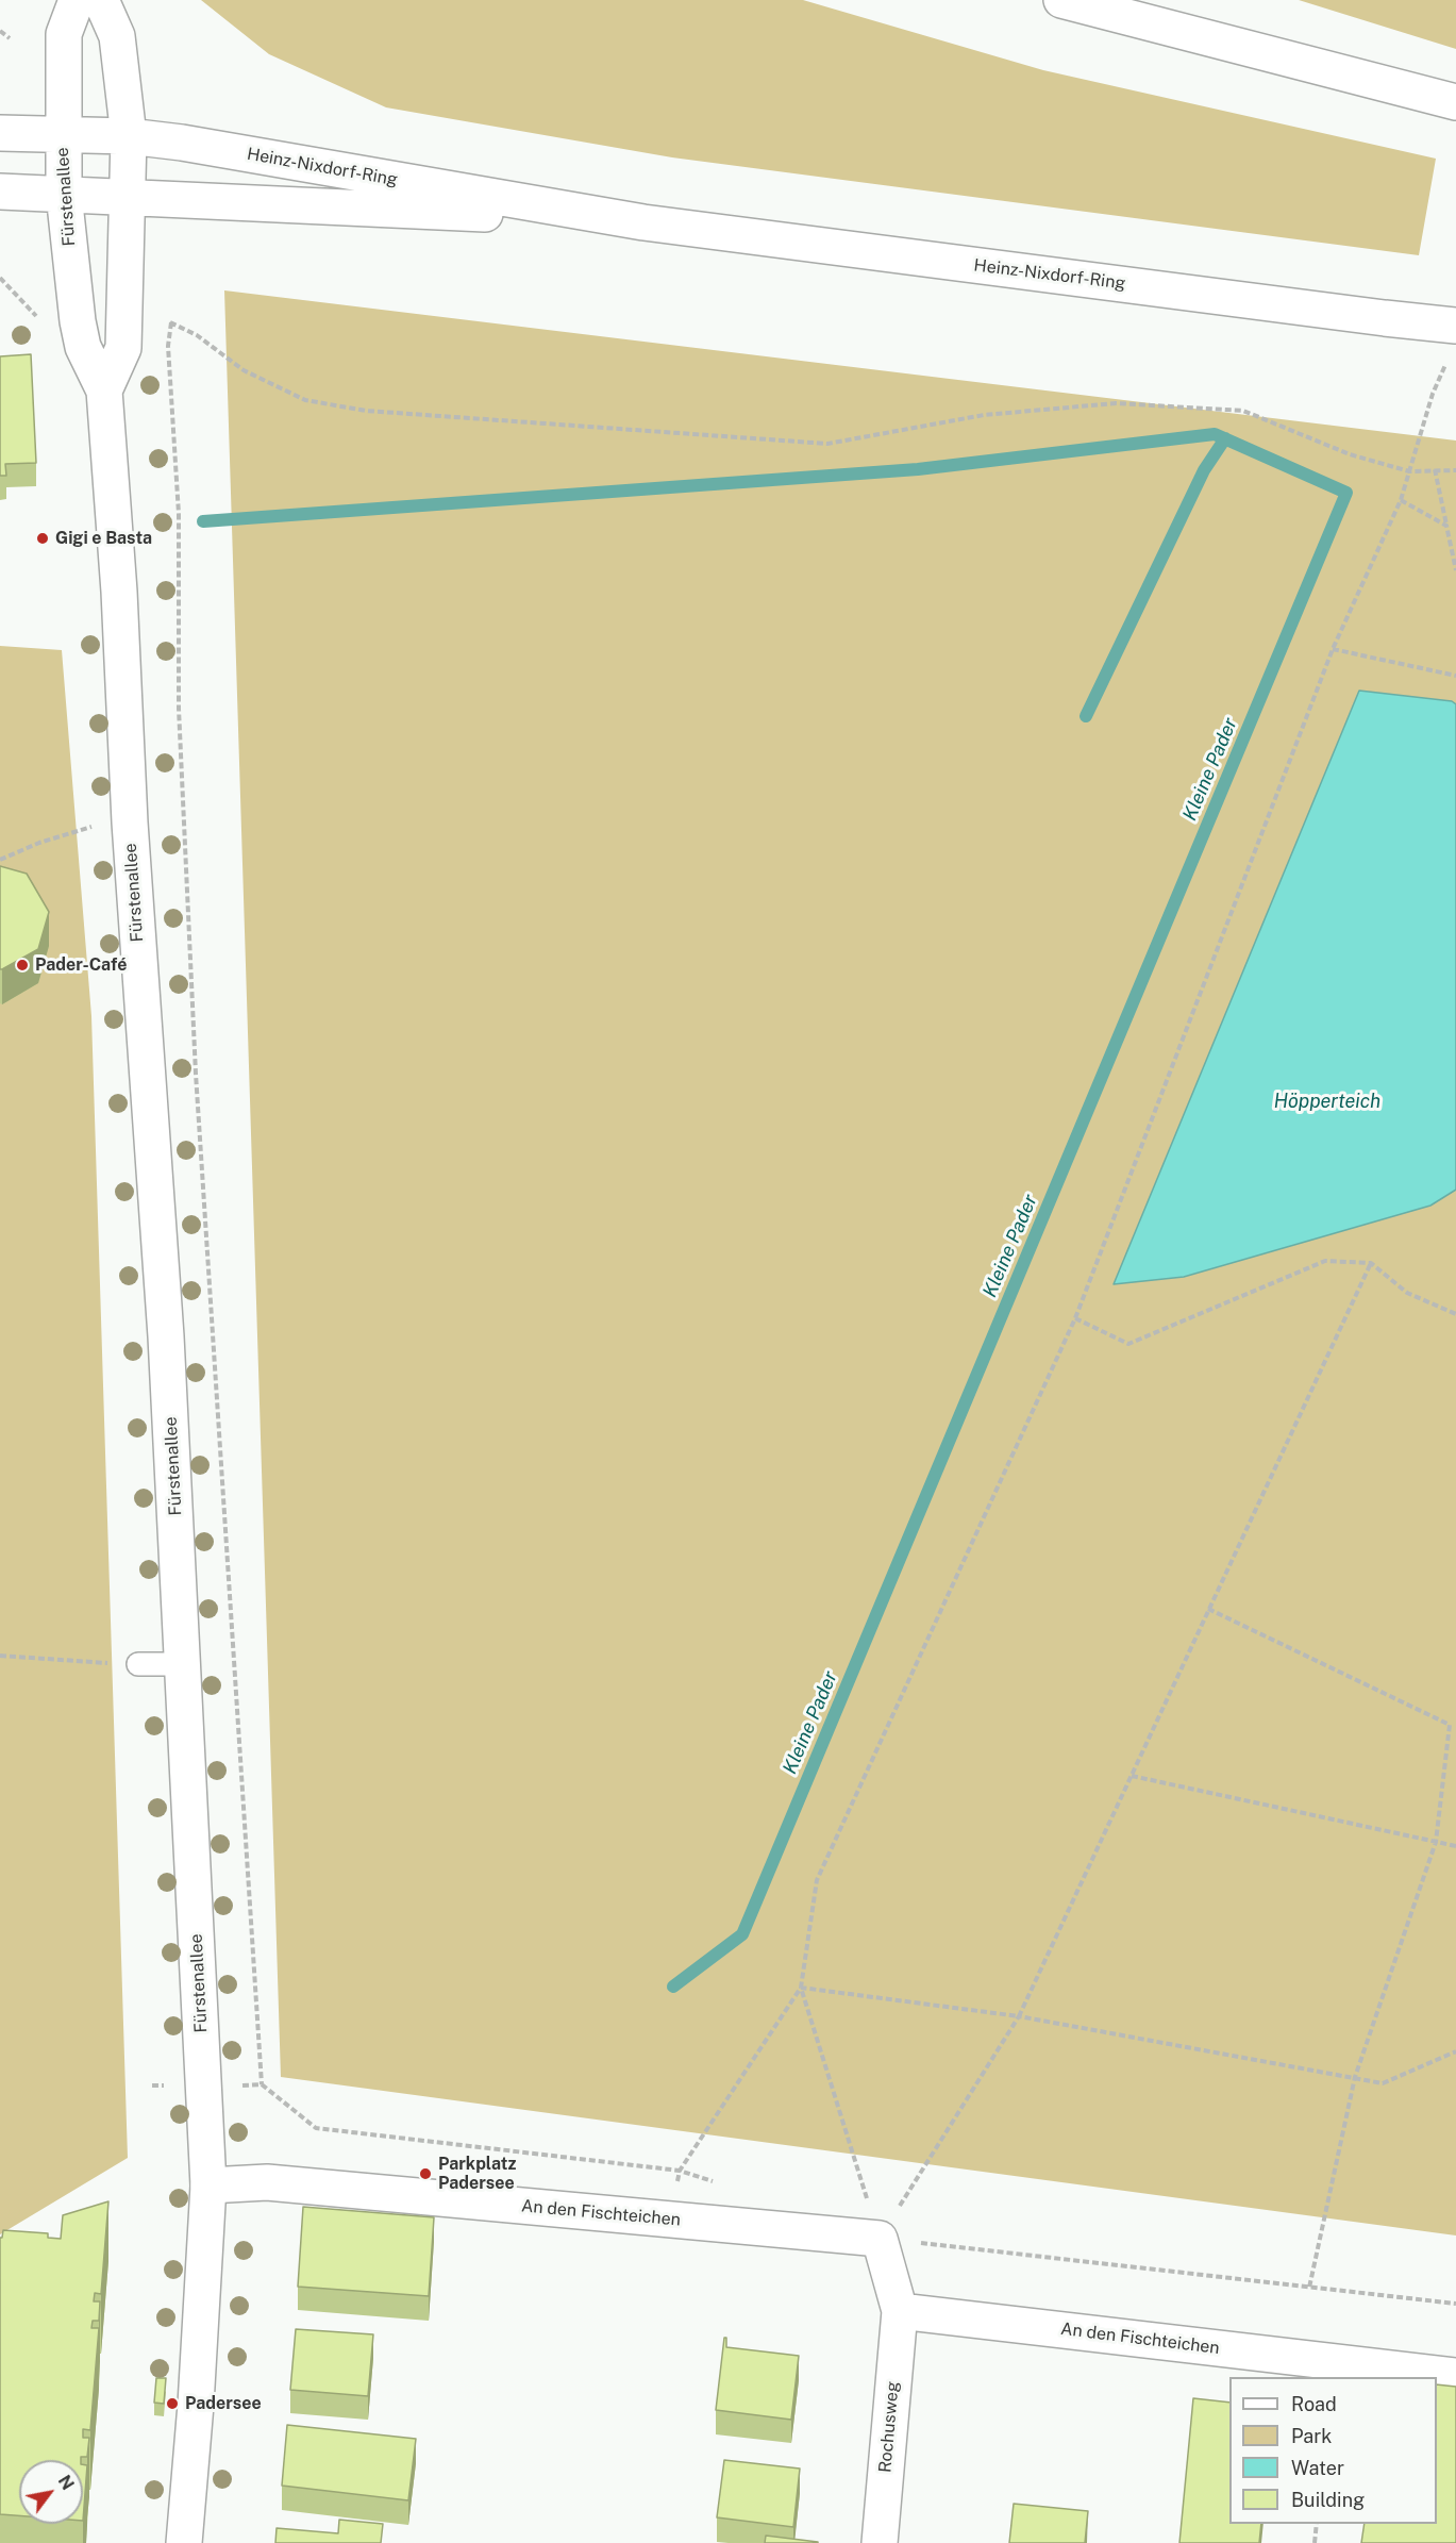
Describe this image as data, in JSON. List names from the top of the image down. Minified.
{"streets":{"main road":["Heinz-Nixdorf-Ring","Fürstenallee","An den Fischteichen","Rochusweg"]},"crossings":[["Heinz-Nixdorf-Ring","Fürstenallee"],["Fürstenallee","An den Fischteichen"],["An den Fischteichen","Rochusweg"]],"water":["Kleine Pader","Höpperteich"],"places":["Gigi e Basta","Pader-Café","Parkplatz Padersee","Padersee"],"legend":["Road","Park","Water","Building"],"north":"top right"}
